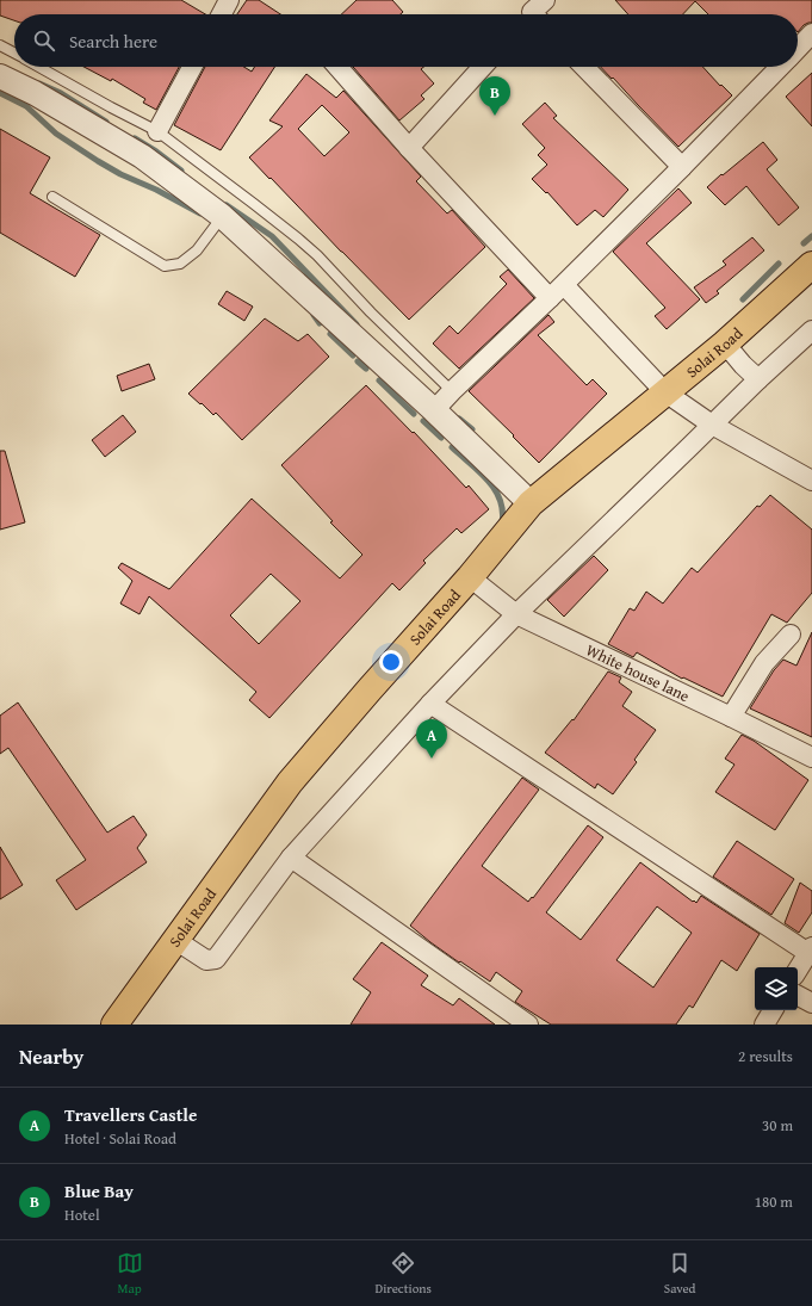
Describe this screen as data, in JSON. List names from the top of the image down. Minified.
{"streets":{"highway":["Solai Road"],"street":["White house lane"]},"crossings":[["Solai Road","White house lane"]],"page":{"search":"Search here","pins":["B","A"],"heading":["Nearby","2 results"],"list":[{"mark":"A","name":"Travellers Castle","note":"Hotel · Solai Road","value":"30 m"},{"mark":"B","name":"Blue Bay","note":"Hotel","value":"180 m"}],"nav":["Map","Directions","Saved"]}}
